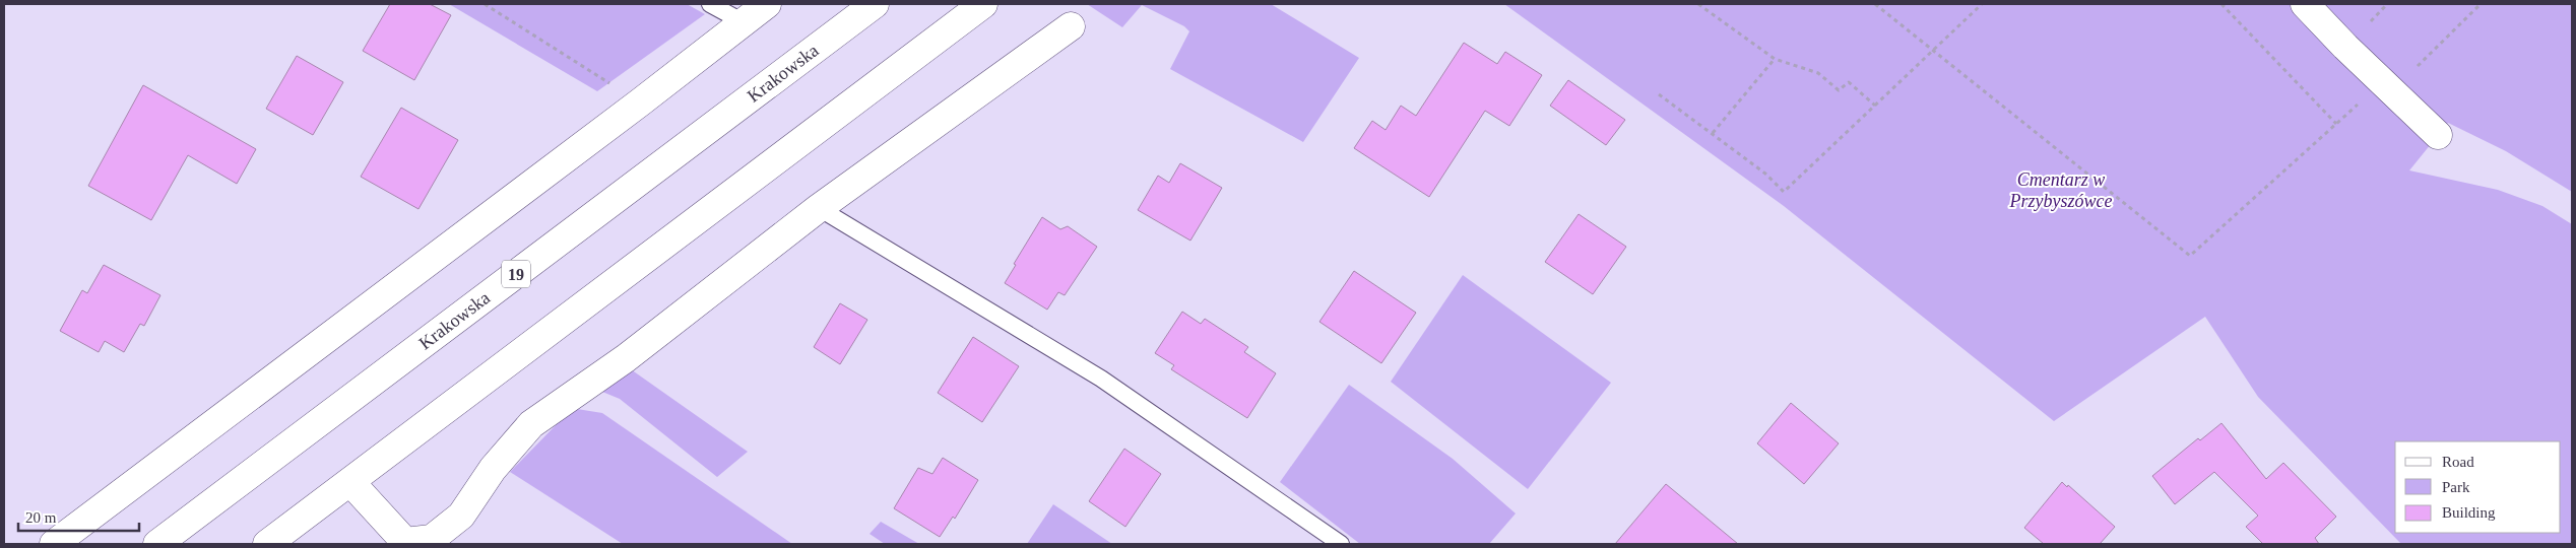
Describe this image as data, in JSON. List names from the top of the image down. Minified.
{"streets":{"street":["Krakowska","19"]},"parks":["Cmentarz w Przybyszówce"],"legend":["Road","Park","Building"],"scale_bar":"20 m"}
